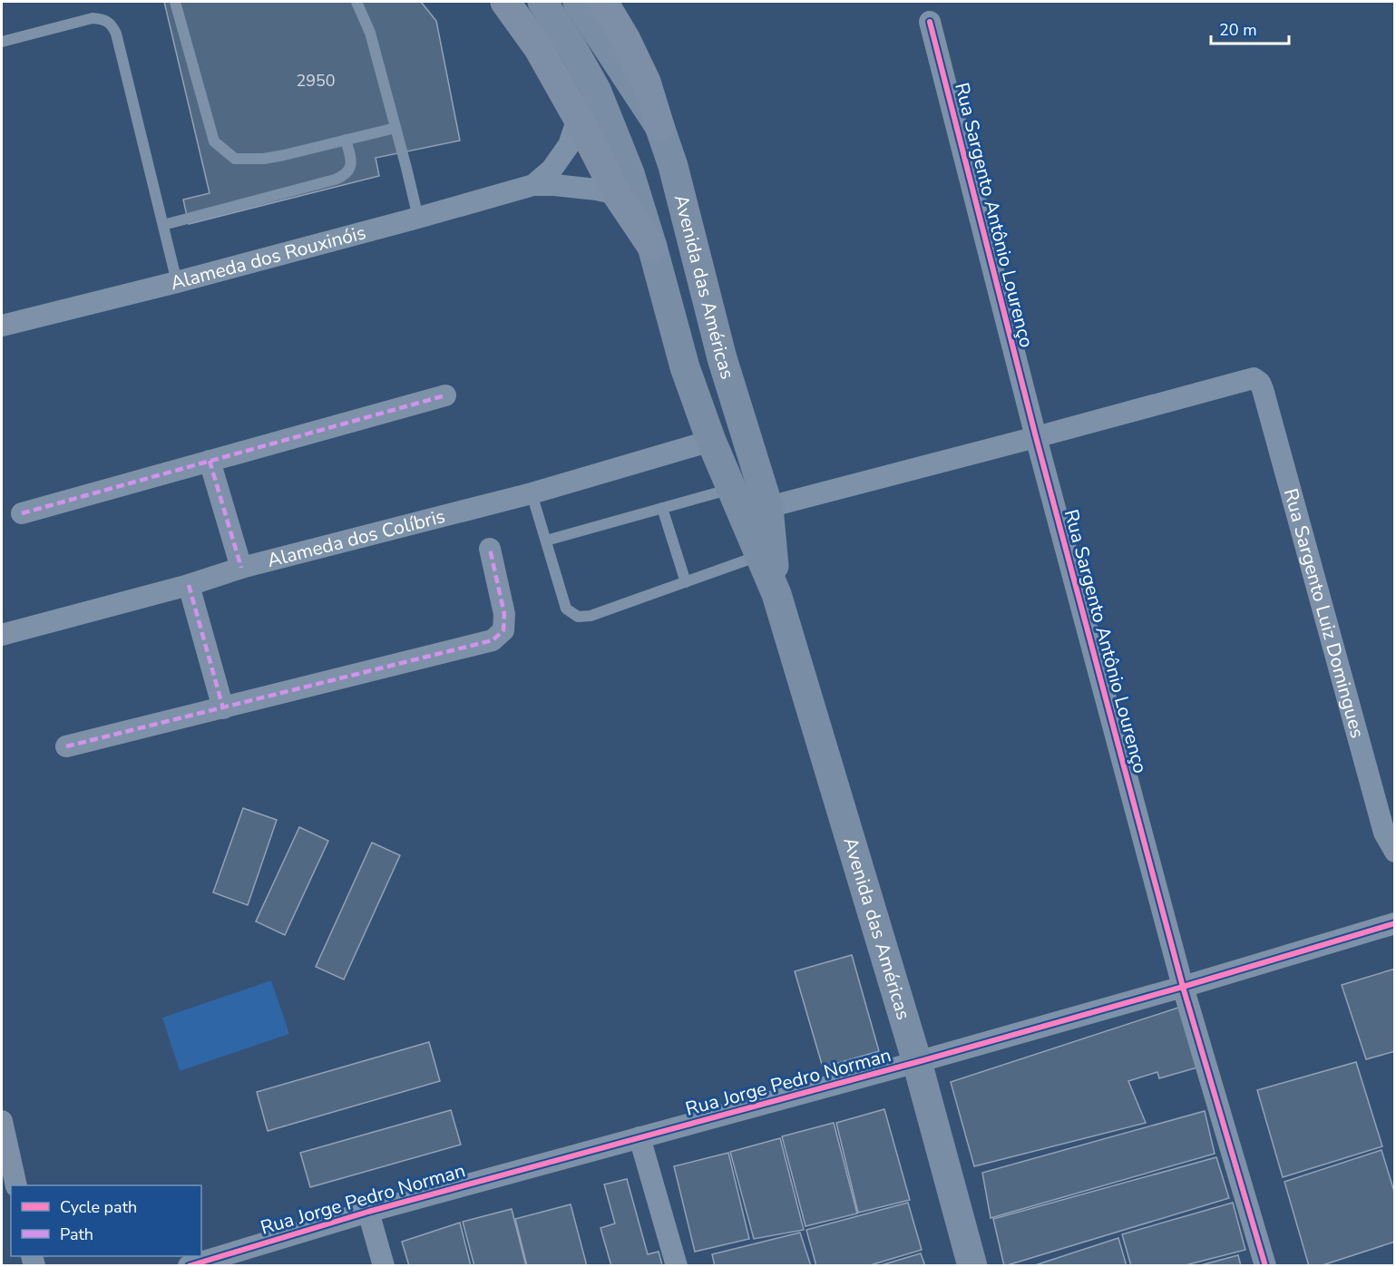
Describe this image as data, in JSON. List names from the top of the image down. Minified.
{"streets":{"main road":["Avenida das Américas"],"street":["Rua Sargento Antônio Lourenço","Alameda dos Rouxinóis","Alameda dos Colíbris","Rua Sargento Luiz Domingues","Rua Jorge Pedro Norman"]},"crossings":[["Rua Sargento Antônio Lourenço","Rua Sargento Luiz Domingues"],["Rua Sargento Antônio Lourenço","Rua Jorge Pedro Norman"],["Avenida das Américas","Alameda dos Colíbris"],["Avenida das Américas","Rua Jorge Pedro Norman"]],"house_numbers":["2950"],"legend":["Cycle path","Path"],"scale_bar":"20 m"}
